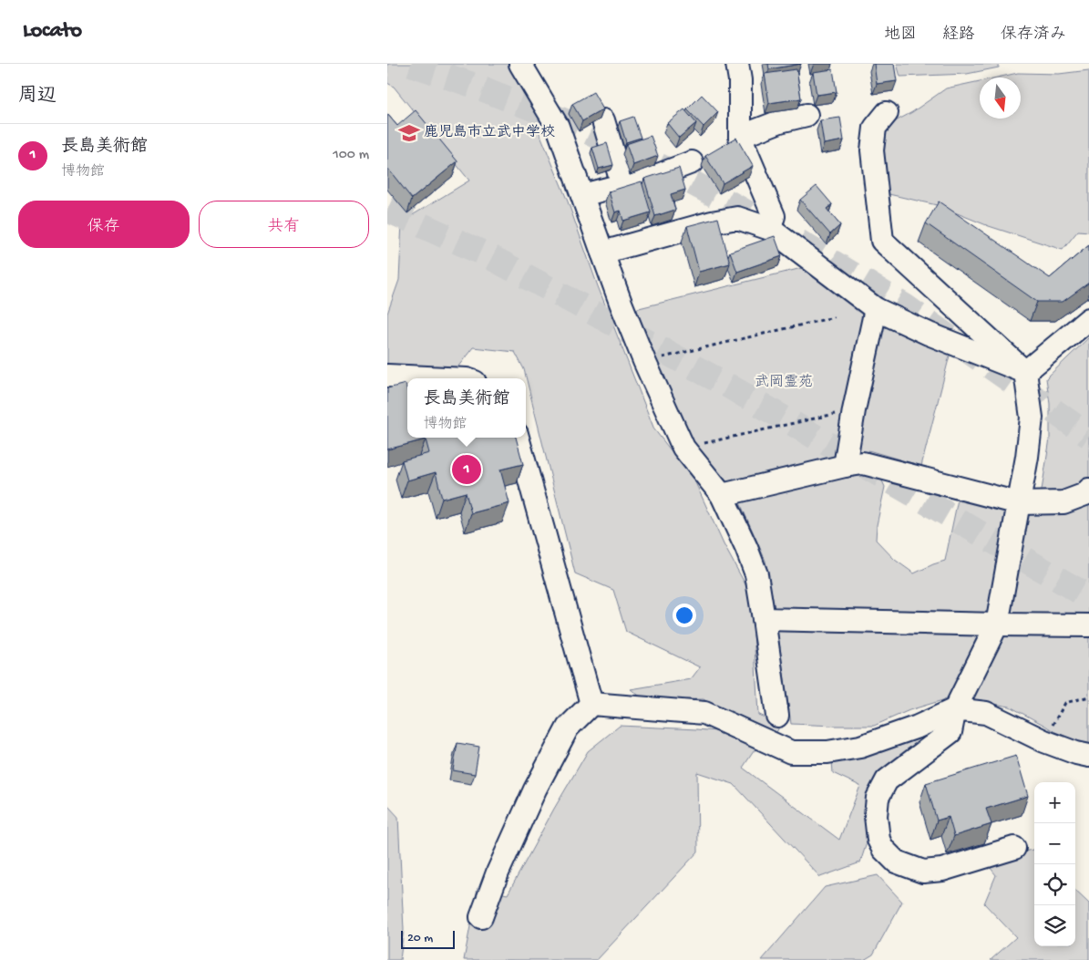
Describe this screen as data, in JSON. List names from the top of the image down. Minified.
{"parks":["武岡霊苑"],"places":{"school or university":["鹿児島市立武中学校"]},"scale_bar":"20 m","north":"bottom","page":{"header":"Locato","nav":["地図","経路","保存済み"],"heading":"周辺","list":[{"mark":"1","name":"長島美術館","note":"博物館","value":"100 m"}],"buttons":["保存","共有"],"popup":["長島美術館","博物館"],"pins":"1","map_buttons":["+","−"],"scale":"20 m"}}
